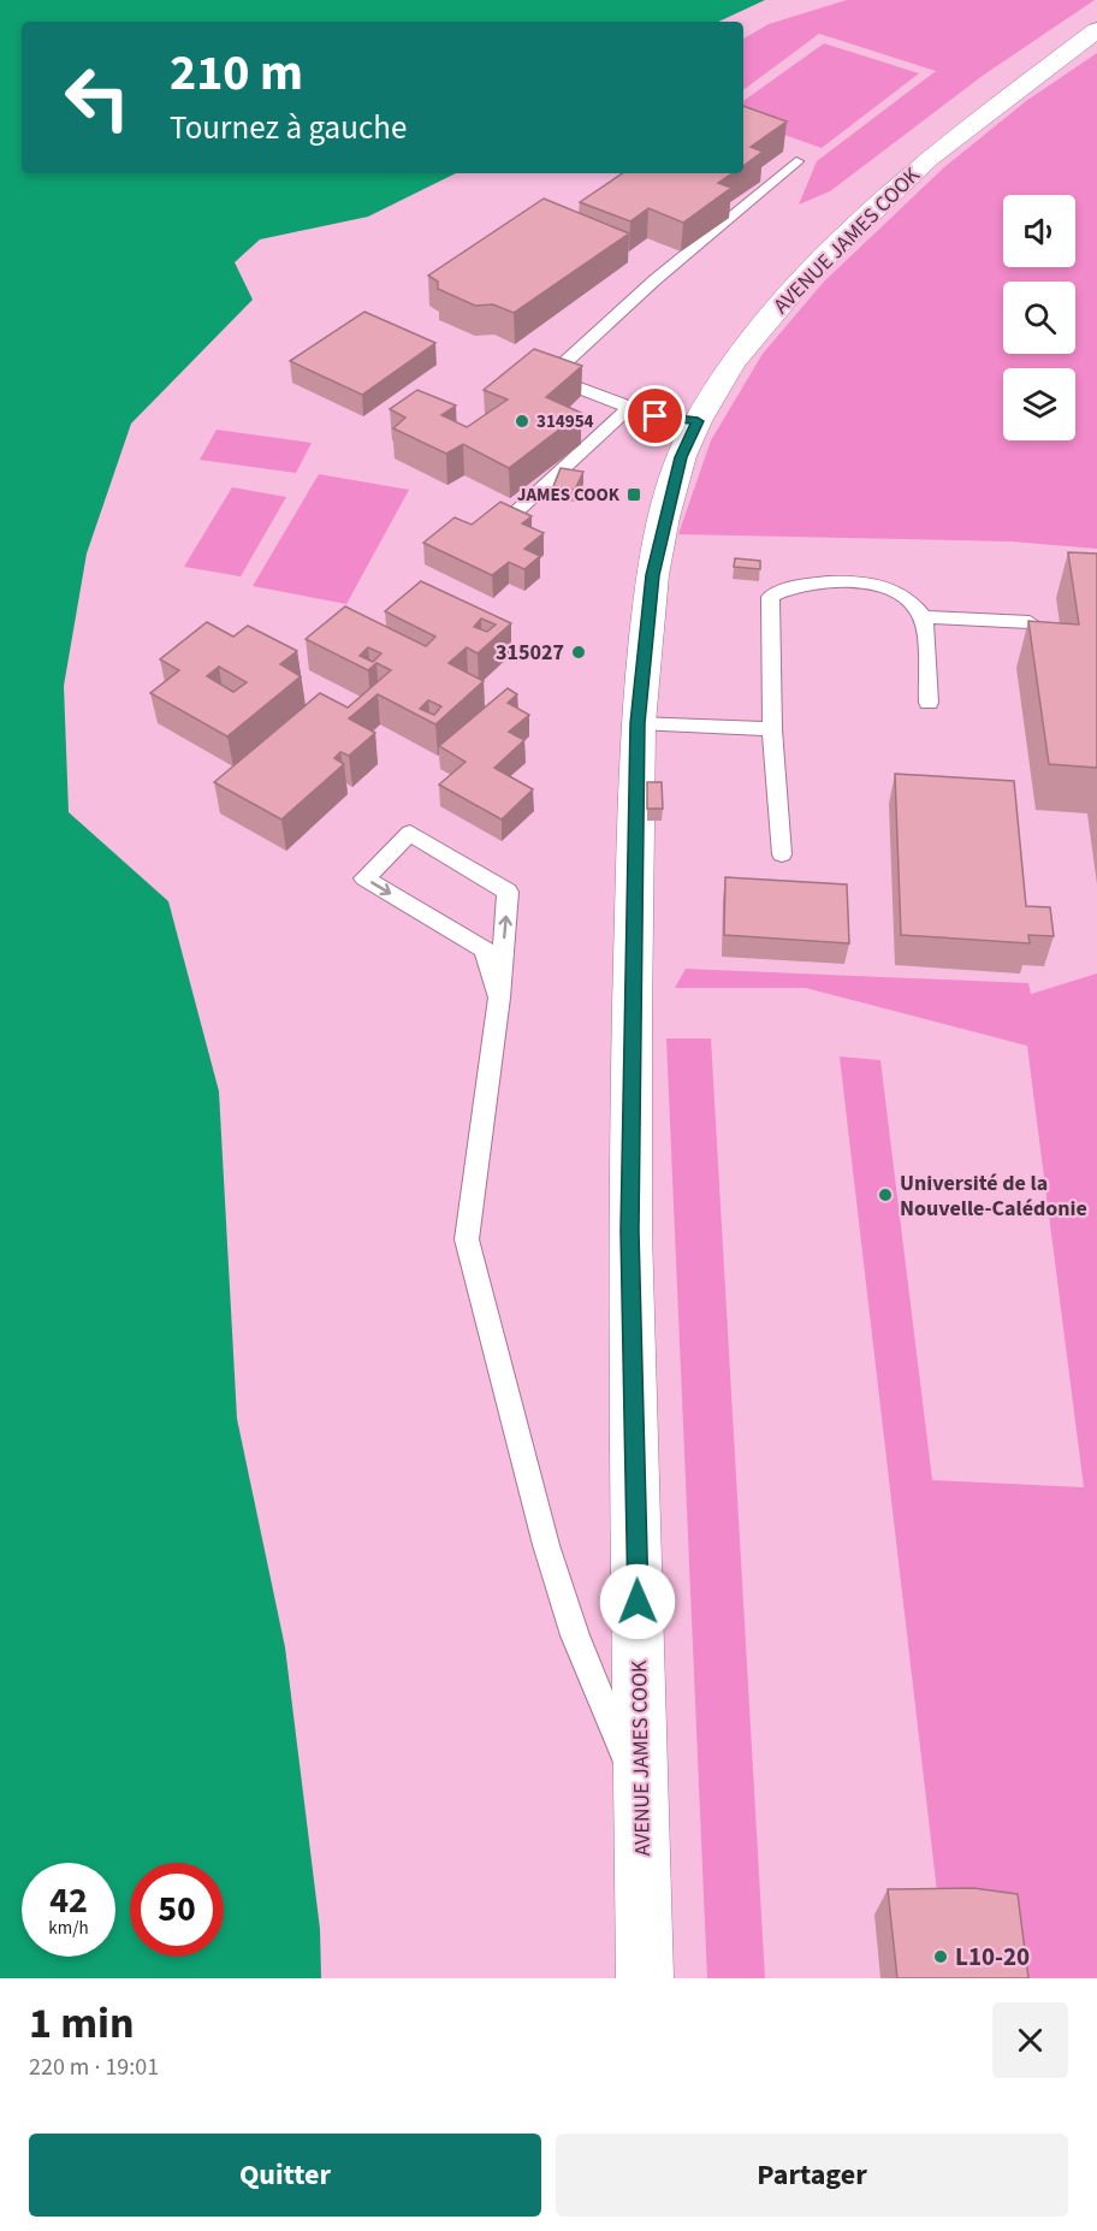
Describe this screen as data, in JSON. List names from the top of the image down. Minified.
{"streets":{"main road":["AVENUE JAMES COOK"]},"places":{"other":["314954","315027","Université de la Nouvelle-Calédonie","L10-20"],"transit":["JAMES COOK"]},"page":{"turn":["210 m","Tournez à gauche"],"speed":"42 km/h","limit":"50","heading":["1 min","220 m · 19:01"],"buttons":["Quitter","Partager"]}}
